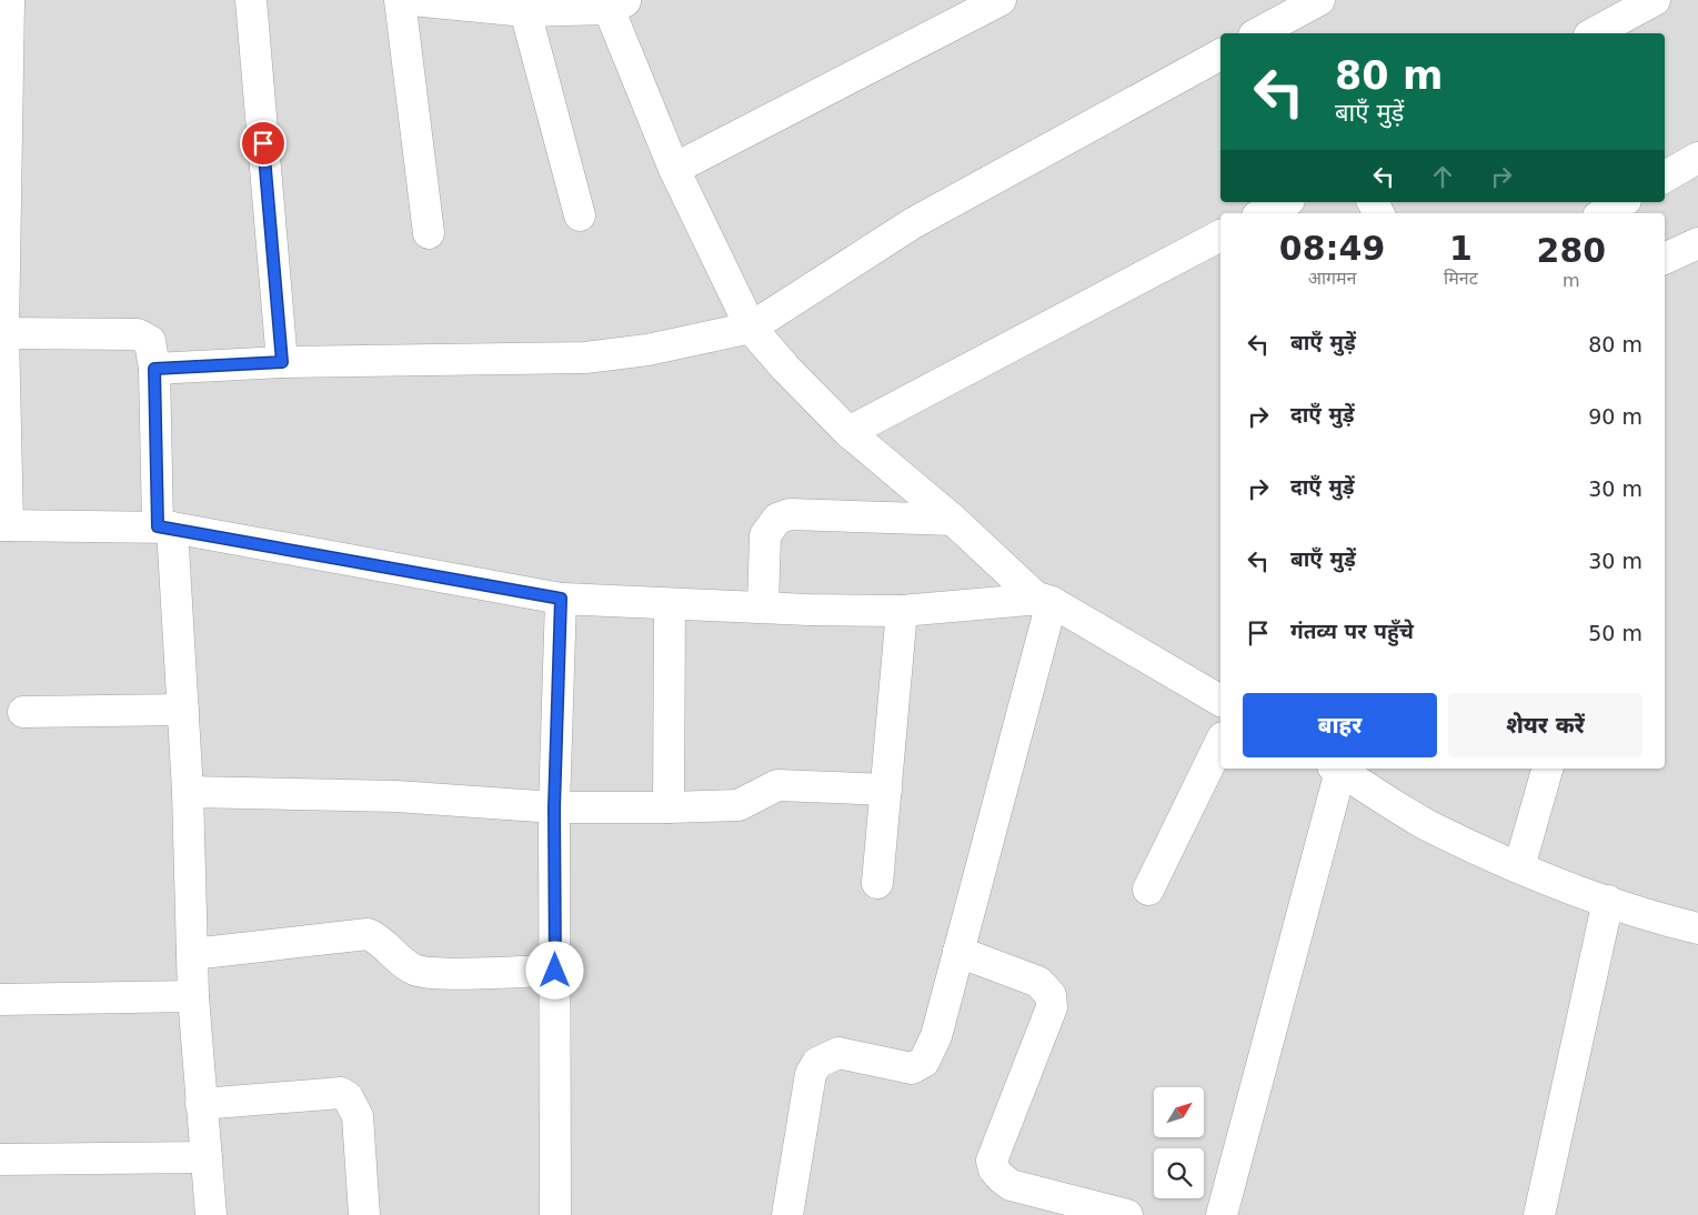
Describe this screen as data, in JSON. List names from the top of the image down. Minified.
{"north":"top right","page":{"turn":["80 m","बाएँ मुड़ें"],"eta":["08:49","आगमन","1","मिनट","280","m"],"list":[{"name":"बाएँ मुड़ें","value":"80 m"},{"name":"दाएँ मुड़ें","value":"90 m"},{"name":"दाएँ मुड़ें","value":"30 m"},{"name":"बाएँ मुड़ें","value":"30 m"},{"name":"गंतव्य पर पहुँचे","value":"50 m"}],"buttons":["बाहर","शेयर करें"]}}
